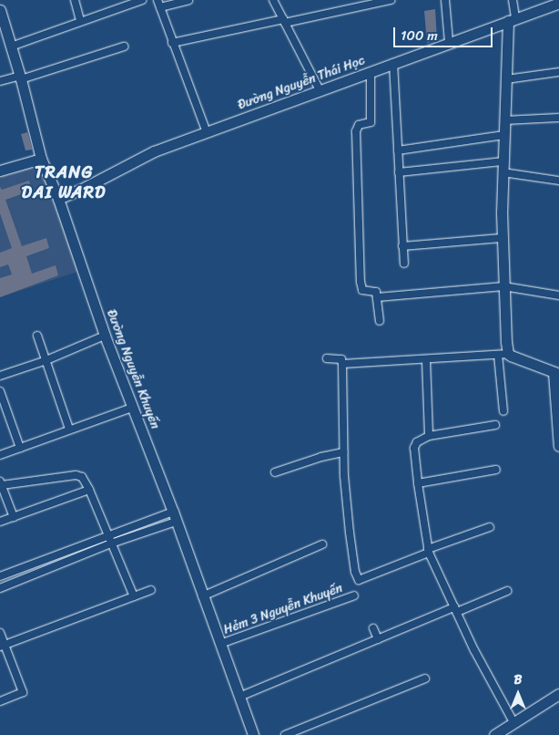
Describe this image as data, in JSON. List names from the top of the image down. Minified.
{"streets":{"street":["Đường Nguyễn Thái Học","Đường Nguyễn Khuyến","Hẻm 3 Nguyễn Khuyến"]},"crossings":[["Đường Nguyễn Thái Học","Đường Nguyễn Khuyến"],["Đường Nguyễn Khuyến","Hẻm 3 Nguyễn Khuyến"]],"districts":["TRANG DAI WARD"],"scale_bar":"100 m","north":"top"}
